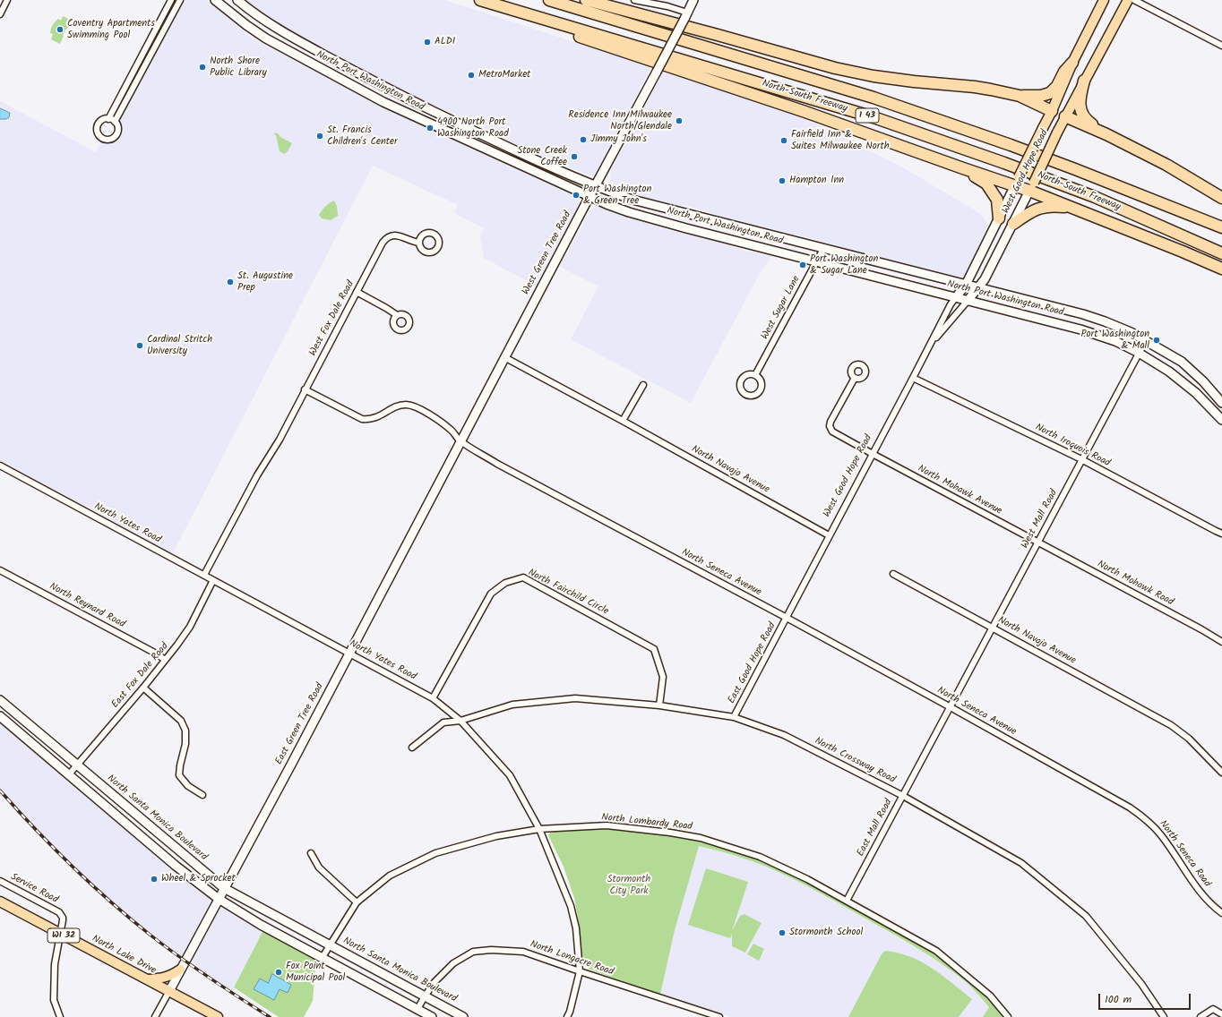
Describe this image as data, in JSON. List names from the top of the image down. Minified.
{"streets":{"highway":["North-South Freeway","I 43"],"main road":["North Port Washington Road","West Good Hope Road","West Green Tree Road","East Green Tree Road","North Santa Monica Boulevard","WI 32","North Lake Drive"],"street":["West Sugar Lane","West Fox Dale Road","North Iroquois Road","North Navajo Avenue","North Mohawk Avenue","West Mall Road","North Yates Road","North Seneca Avenue","North Mohawk Road","North Fairchild Circle","North Reynard Road","East Good Hope Road","East Fox Dale Road","North Crossway Road","North Lombardy Road","East Mall Road","North Seneca Road","Service Road","North Longacre Road"]},"crossings":[["North Port Washington Road","West Good Hope Road"],["North Port Washington Road","West Green Tree Road"],["North Port Washington Road","West Sugar Lane"],["North Port Washington Road","West Mall Road"],["West Good Hope Road","North Iroquois Road"],["West Good Hope Road","North Navajo Avenue"],["West Good Hope Road","North Mohawk Avenue"],["West Good Hope Road","North Seneca Avenue"],["West Good Hope Road","East Good Hope Road"],["West Green Tree Road","North Navajo Avenue"],["West Green Tree Road","North Seneca Avenue"],["West Green Tree Road","East Green Tree Road"],["West Fox Dale Road","North Yates Road"],["West Fox Dale Road","North Seneca Avenue"],["North Iroquois Road","West Mall Road"],["North Navajo Avenue","West Mall Road"],["North Mohawk Avenue","West Mall Road"],["North Mohawk Avenue","North Mohawk Road"],["West Mall Road","North Seneca Avenue"],["West Mall Road","North Mohawk Road"],["West Mall Road","East Mall Road"],["North Yates Road","North Fairchild Circle"],["North Yates Road","East Fox Dale Road"],["North Yates Road","East Green Tree Road"],["North Yates Road","North Crossway Road"],["North Yates Road","North Lombardy Road"],["North Yates Road","North Longacre Road"],["North Seneca Avenue","East Good Hope Road"],["North Seneca Avenue","East Green Tree Road"],["North Seneca Avenue","East Mall Road"],["North Seneca Avenue","North Seneca Road"],["North Fairchild Circle","North Crossway Road"],["North Reynard Road","East Fox Dale Road"],["East Good Hope Road","North Crossway Road"],["East Fox Dale Road","North Santa Monica Boulevard"],["East Green Tree Road","North Santa Monica Boulevard"],["East Green Tree Road","North Lake Drive"],["North Crossway Road","East Mall Road"],["North Santa Monica Boulevard","North Lombardy Road"],["North Santa Monica Boulevard","North Longacre Road"],["North Lombardy Road","East Mall Road"],["Service Road","North Lake Drive"]],"parks":["Stormonth City Park"],"places":["Coventry Apartments Swimming Pool","ALDI","North Shore Public Library","MetroMarket","Residence Inn Milwaukee North/Glendale","4900 North Port Washington Road","St. Francis Children's Center","Jimmy John's","Fairfield Inn & Suites Milwaukee North","Stone Creek Coffee","Hampton Inn","Port Washington & Green Tree","Port Washington & Sugar Lane","St. Augustine Prep","Port Washington & Mall","Cardinal Stritch University","Wheel & Sprocket","Stormonth School","Fox Point Municipal Pool"],"scale_bar":"100 m"}
